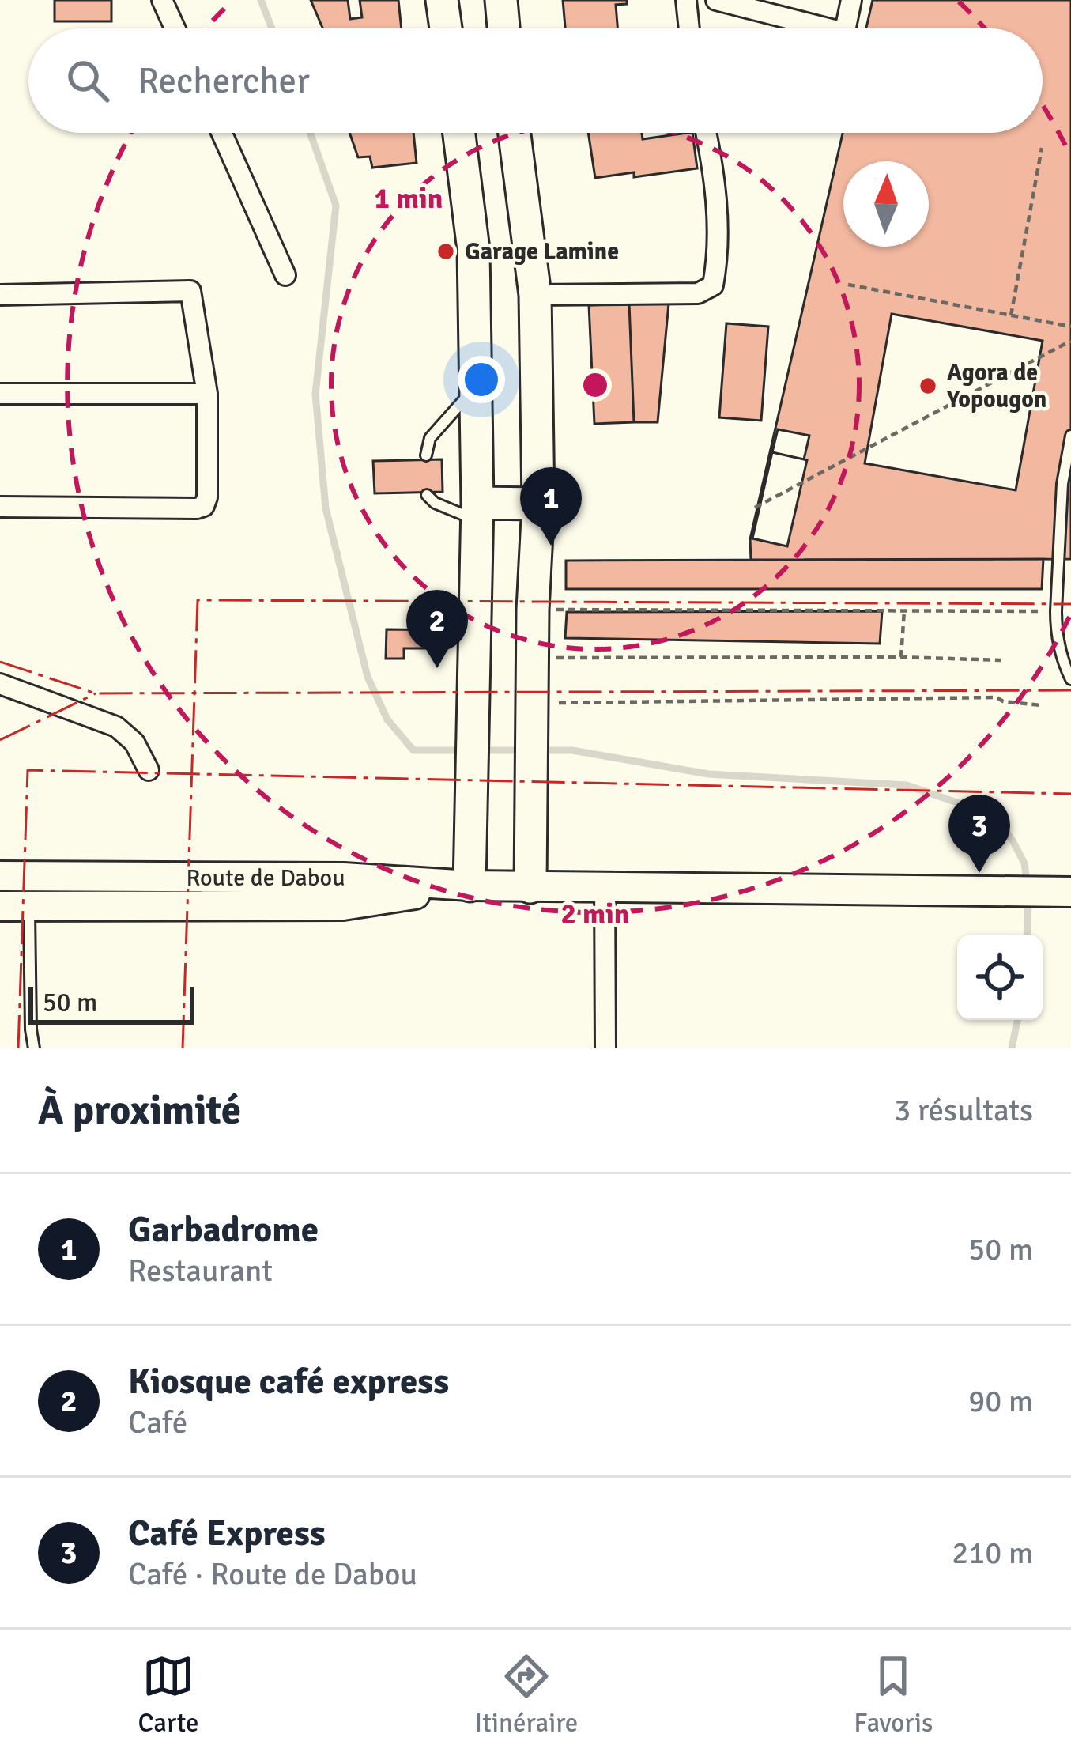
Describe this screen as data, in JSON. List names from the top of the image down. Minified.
{"streets":{"street":["Route de Dabou"]},"places":["Garage Lamine","Agora de Yopougon"],"scale_bar":"50 m","north":"top","page":{"search":"Rechercher","pins":["1","2","3"],"scale":"50 m","heading":["À proximité","3 résultats"],"list":[{"mark":"1","name":"Garbadrome","note":"Restaurant","value":"50 m"},{"mark":"2","name":"Kiosque café express","note":"Café","value":"90 m"},{"mark":"3","name":"Café Express","note":"Café · Route de Dabou","value":"210 m"}],"nav":["Carte","Itinéraire","Favoris"]},"rings":["1 min","2 min"]}
